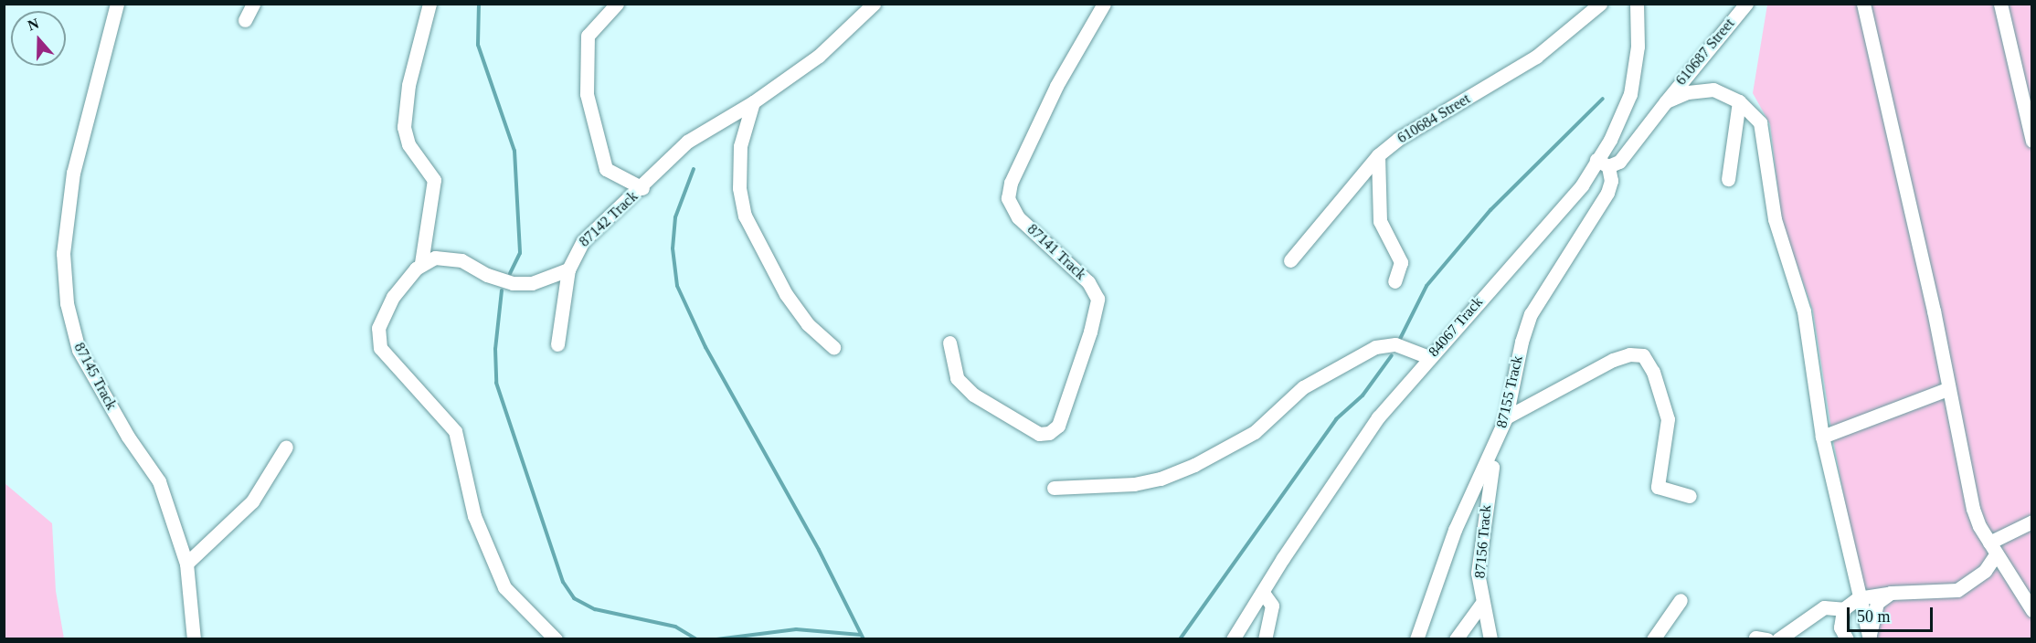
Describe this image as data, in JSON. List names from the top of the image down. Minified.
{"streets":{"street":["610687 Street","610684 Street","87142 Track","87141 Track","84067 Track","87145 Track","87155 Track","87156 Track"]},"crossings":[["610687 Street","84067 Track"],["610687 Street","87155 Track"],["84067 Track","87155 Track"],["87155 Track","87156 Track"]],"scale_bar":"50 m","north":"top"}
